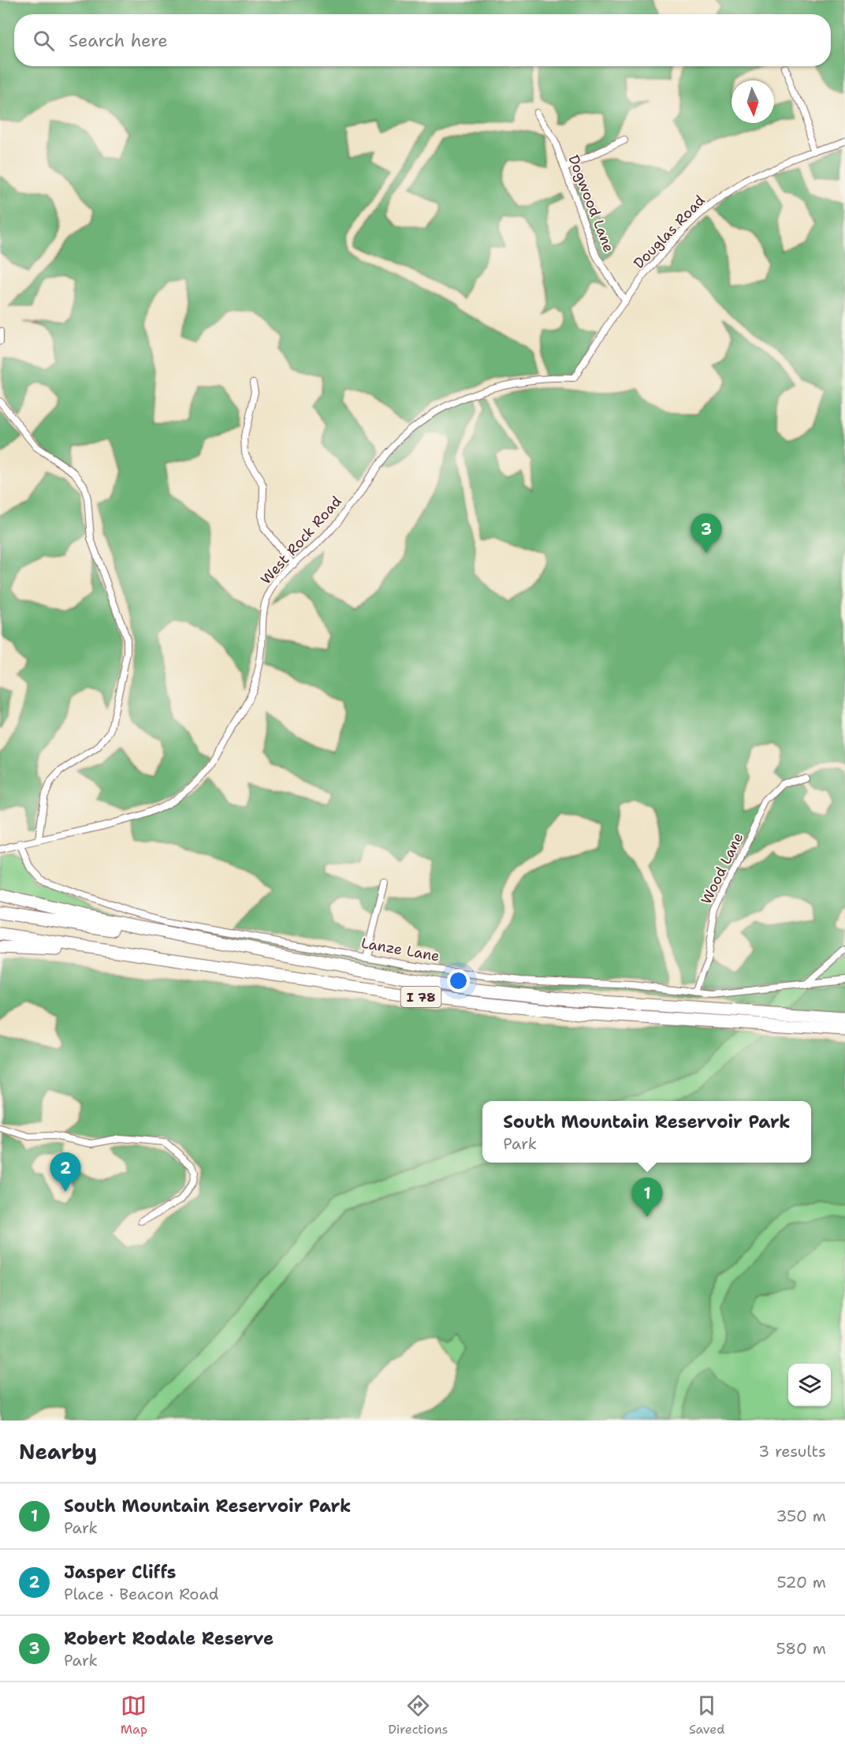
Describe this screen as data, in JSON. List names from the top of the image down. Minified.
{"streets":{"highway":["I 78"],"street":["Dogwood Lane","Douglas Road","West Rock Road","Wood Lane","Lanze Lane"]},"crossings":[["Dogwood Lane","Douglas Road"],["Douglas Road","West Rock Road"],["West Rock Road","Lanze Lane"],["Wood Lane","Lanze Lane"]],"north":"bottom","page":{"search":"Search here","pins":["3","2","1"],"popup":["South Mountain Reservoir Park","Park"],"heading":["Nearby","3 results"],"list":[{"mark":"1","name":"South Mountain Reservoir Park","note":"Park","value":"350 m"},{"mark":"2","name":"Jasper Cliffs","note":"Place · Beacon Road","value":"520 m"},{"mark":"3","name":"Robert Rodale Reserve","note":"Park","value":"580 m"}],"nav":["Map","Directions","Saved"]}}
